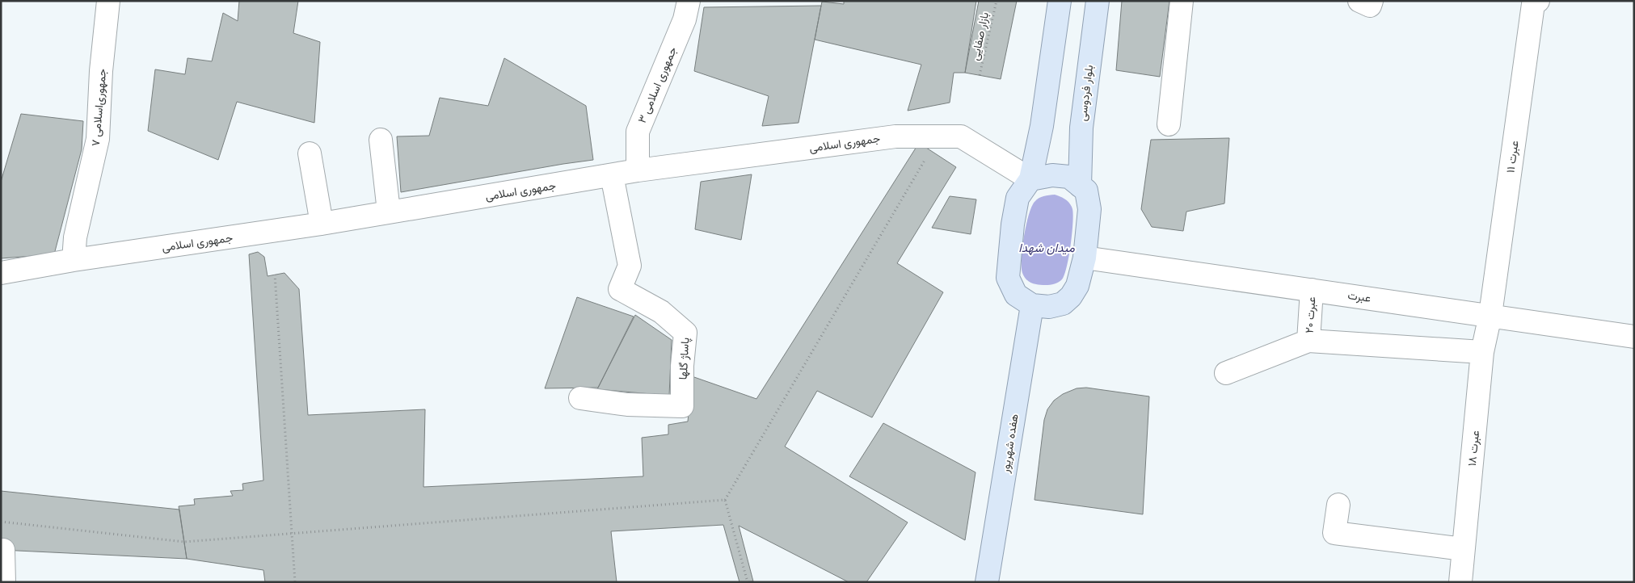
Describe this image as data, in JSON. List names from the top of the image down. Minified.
{"streets":{"main road":["بلوار فردوسی","هفده شهریور"],"street":["جمهوری اسلامی ۳","جمهوری‌اسلامی ۷","جمهوری اسلامی","عبرت ۱۱","عبرت","عبرت ۲۰","پاساژ گلها","عبرت ۱۸"],"path":["بازار صفایی"]},"crossings":[["جمهوری اسلامی ۳","جمهوری اسلامی"],["بلوار فردوسی","جمهوری اسلامی"],["بلوار فردوسی","عبرت"],["بلوار فردوسی","هفده شهریور"],["جمهوری‌اسلامی ۷","جمهوری اسلامی"],["جمهوری اسلامی","عبرت"],["جمهوری اسلامی","پاساژ گلها"],["جمهوری اسلامی","هفده شهریور"],["عبرت ۱۱","عبرت"],["عبرت ۱۱","عبرت ۱۸"],["عبرت","عبرت ۲۰"],["عبرت","هفده شهریور"],["عبرت","عبرت ۱۸"]],"water":["میدان شهدا"]}
